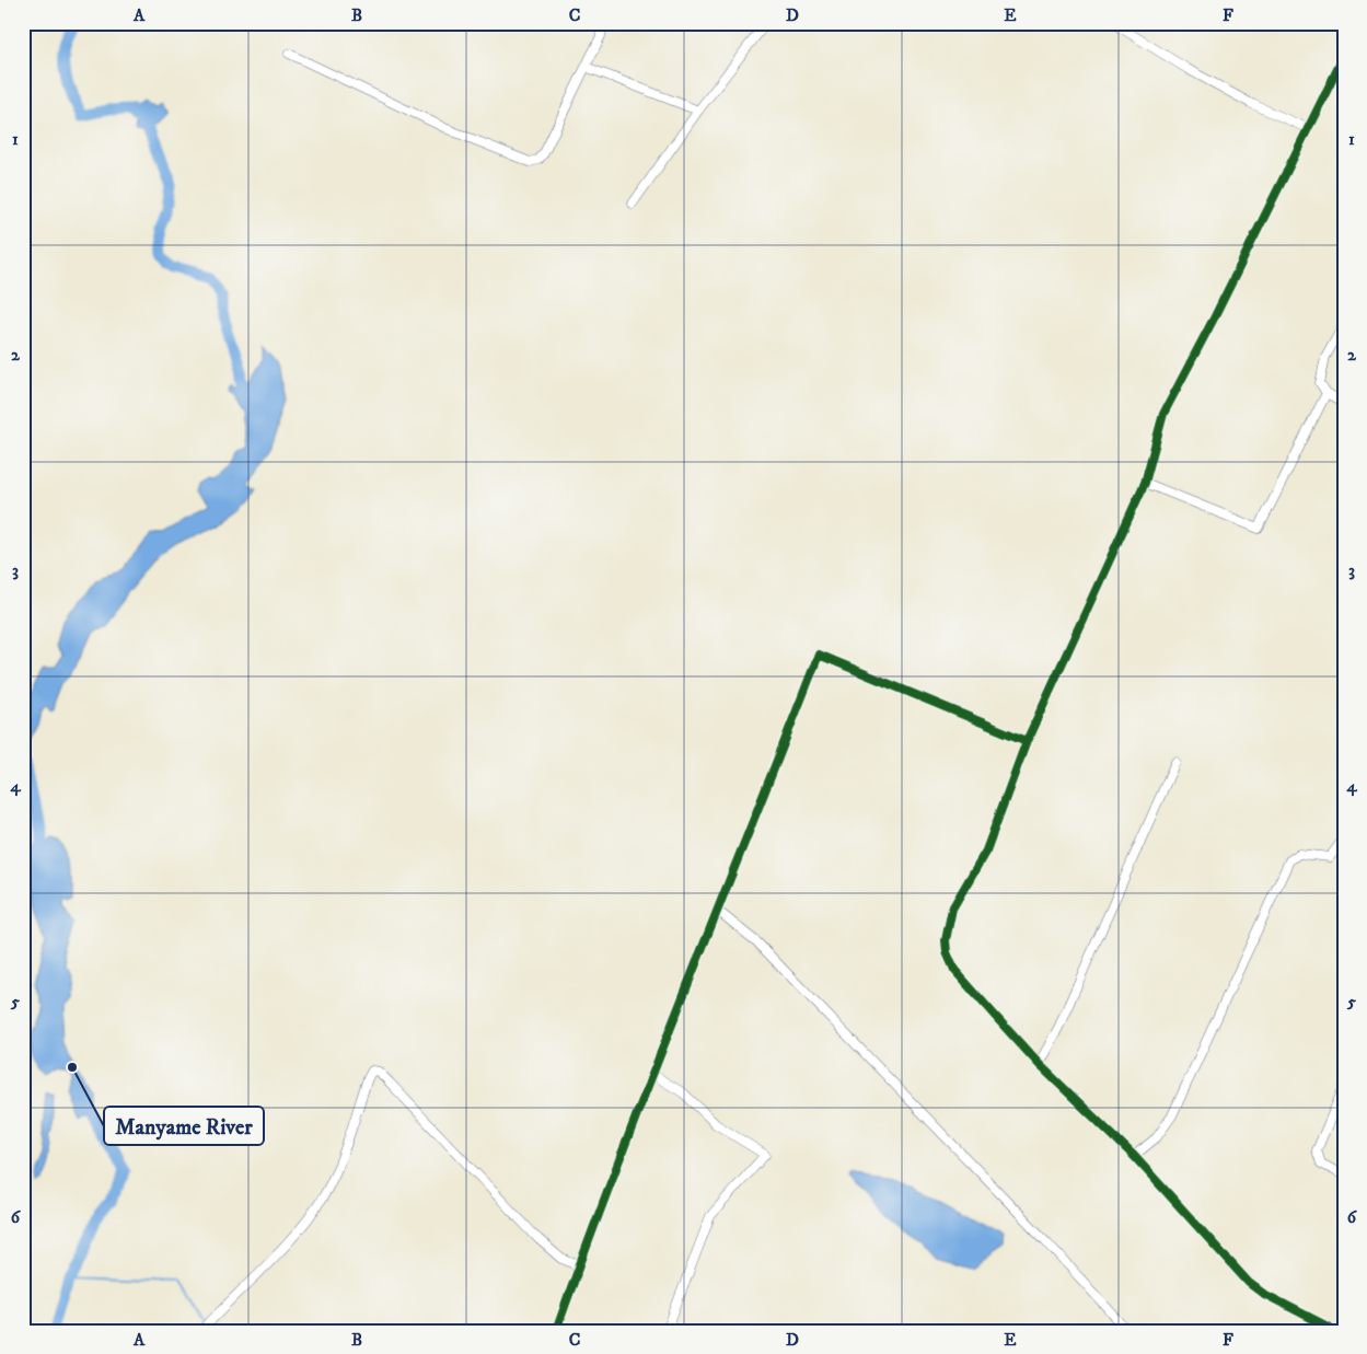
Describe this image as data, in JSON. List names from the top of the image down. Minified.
{"places":["Manyame River"],"grid":{"columns":["A","B","C","D","E","F"],"rows":["1","2","3","4","5","6"]}}
